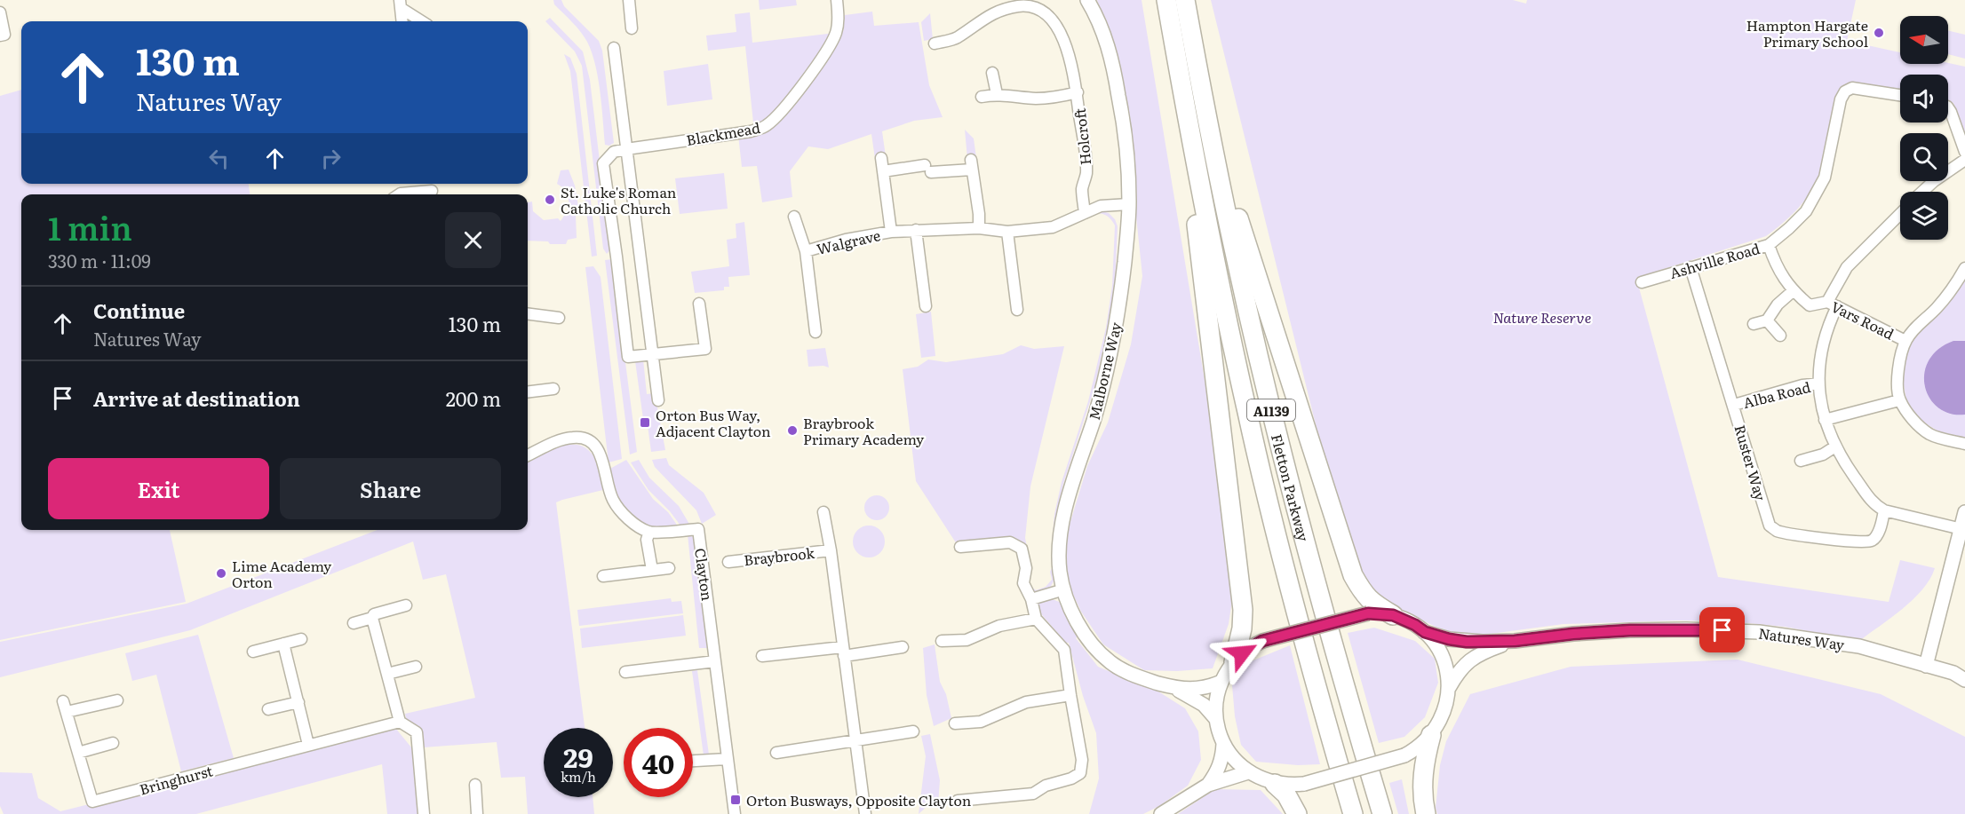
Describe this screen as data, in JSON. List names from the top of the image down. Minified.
{"streets":{"highway":["A1139","Fletton Parkway"],"street":["Blackmead","Holcroft","Walgrave","Ashville Road","Vars Road","Malborne Way","Alba Road","Ruster Way","Braybrook","Clayton","Natures Way","Bringhurst"]},"crossings":[["Holcroft","Walgrave"],["Walgrave","Malborne Way"],["Ashville Road","Vars Road"],["Ashville Road","Ruster Way"],["Alba Road","Ruster Way"]],"parks":["Nature Reserve"],"places":{"other":["Hampton Hargate Primary School","St. Luke's Roman Catholic Church","Braybrook Primary Academy","Lime Academy Orton"],"transit":["Orton Bus Way, Adjacent Clayton","Orton Busways, Opposite Clayton"]},"north":"left","page":{"turn":["130 m","Natures Way"],"heading":["1 min","330 m · 11:09"],"list":[{"name":"Continue","note":"Natures Way","value":"130 m"},{"name":"Arrive at destination","value":"200 m"}],"buttons":["Exit","Share"],"speed":"29 km/h","limit":"40"}}
